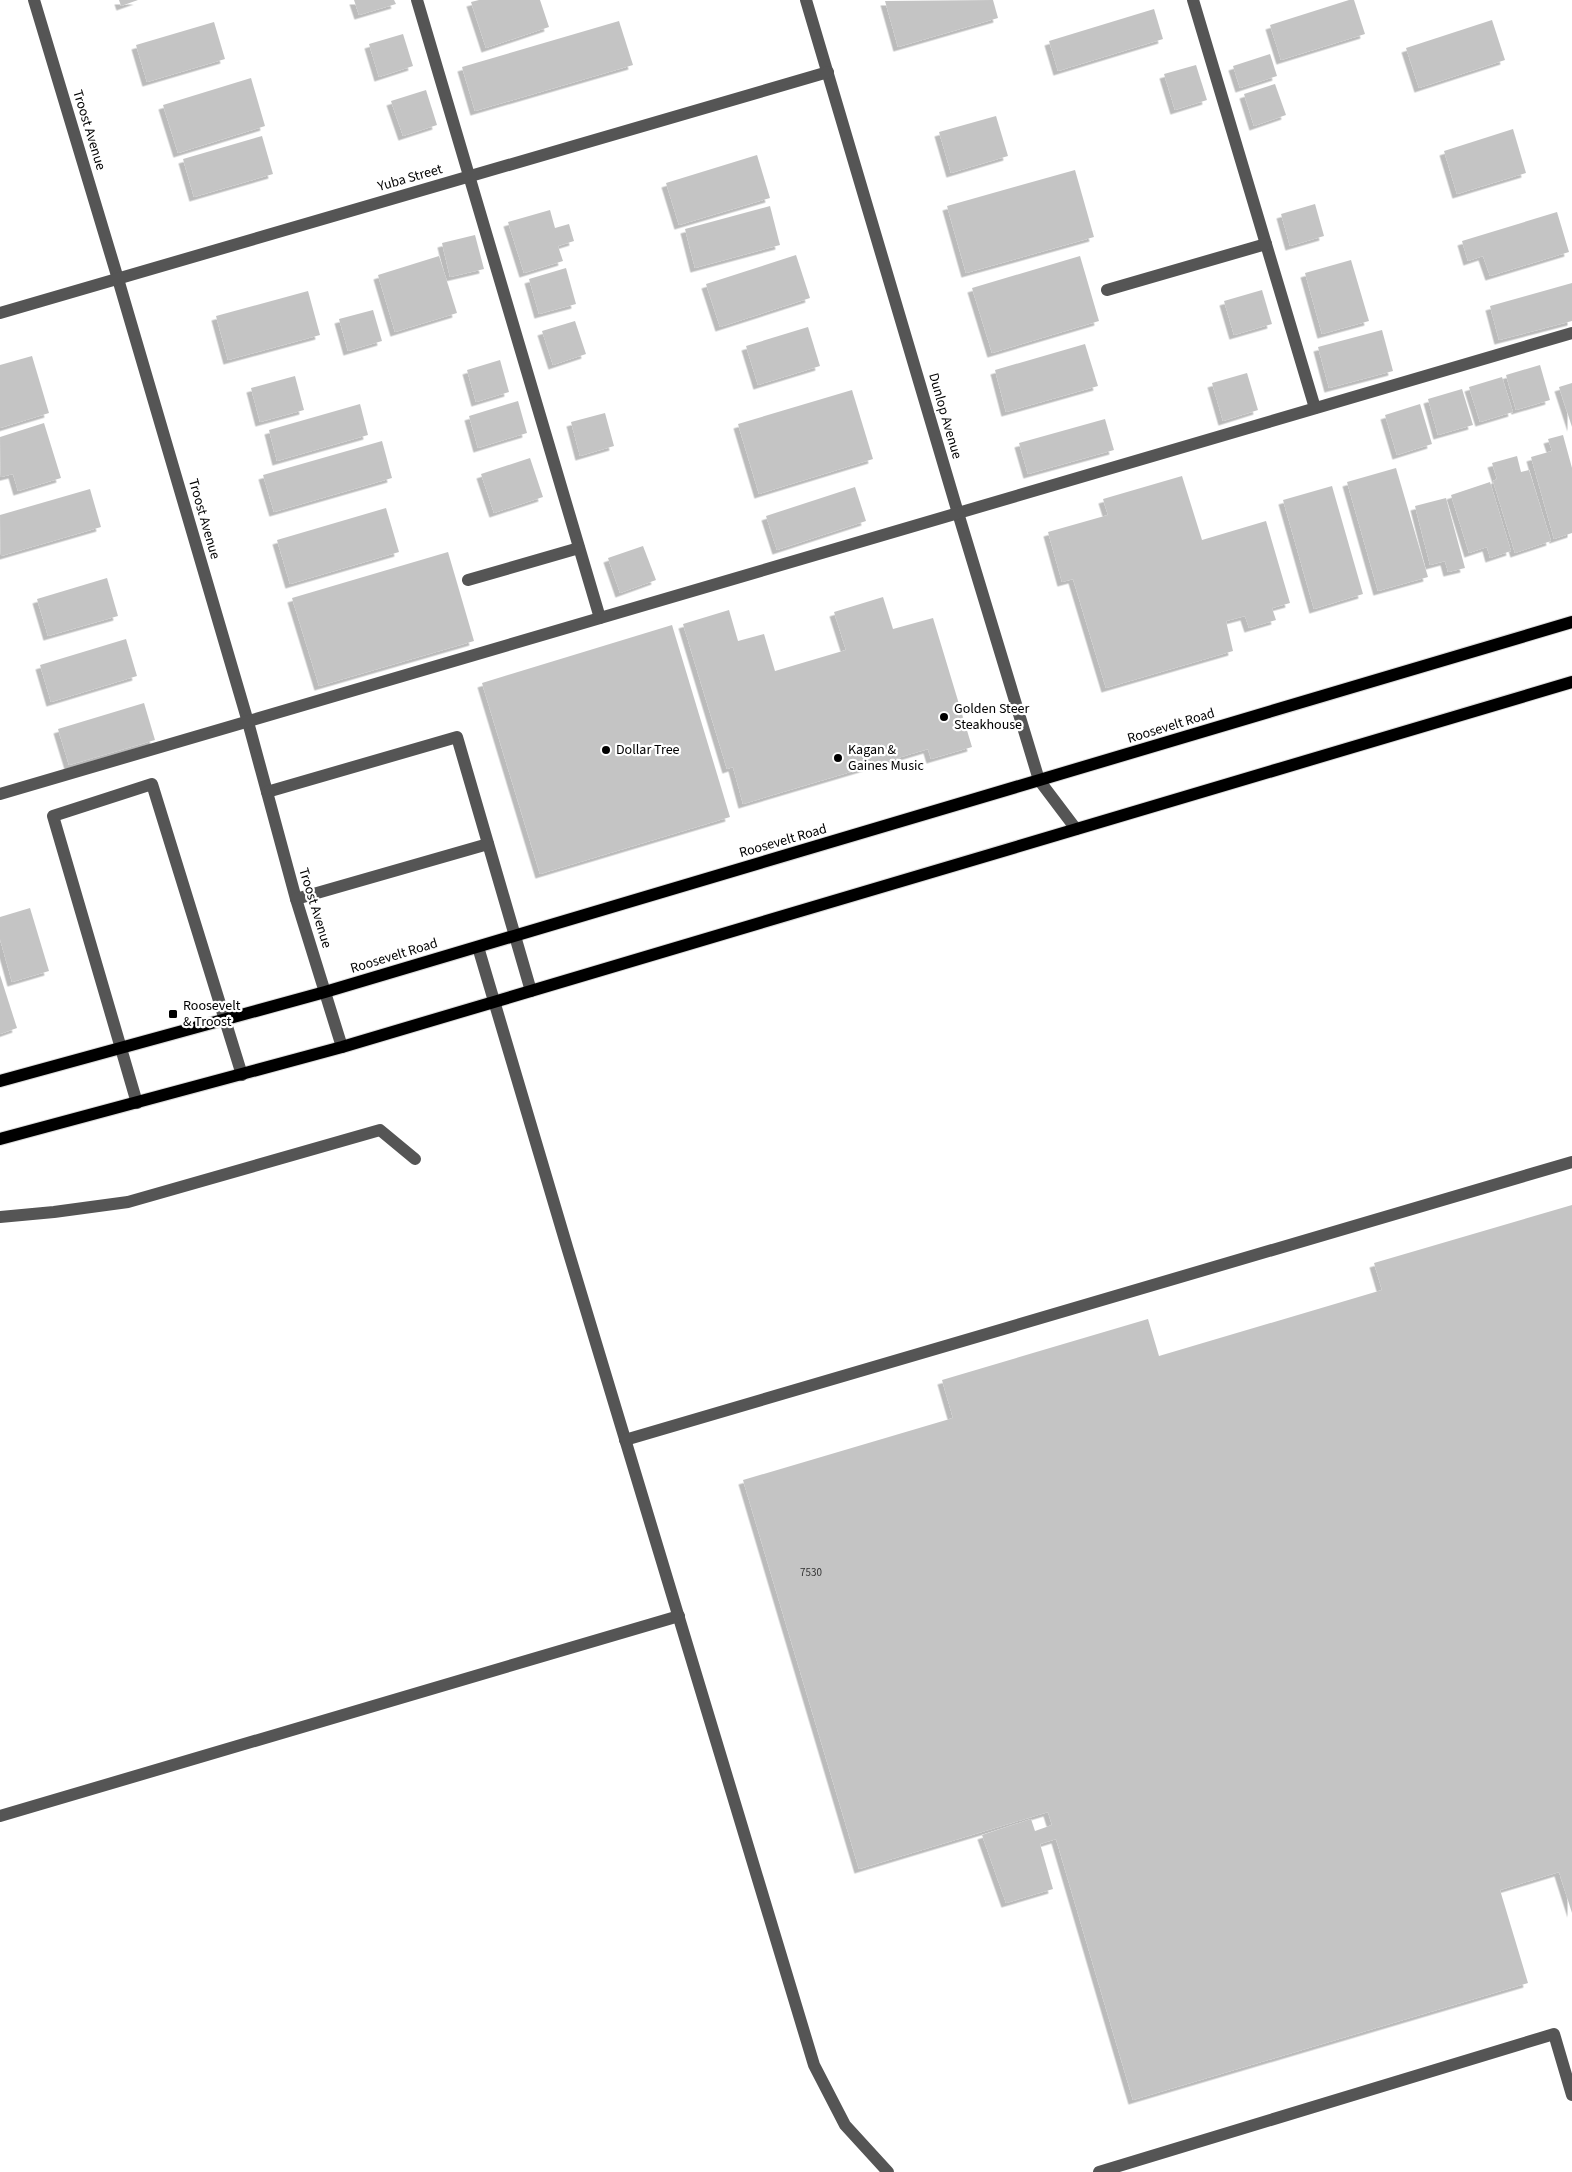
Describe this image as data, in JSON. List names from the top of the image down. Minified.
{"streets":{"main road":["Roosevelt Road"],"street":["Troost Avenue","Yuba Street","Dunlop Avenue"]},"crossings":[["Troost Avenue","Yuba Street"],["Troost Avenue","Roosevelt Road"],["Yuba Street","Dunlop Avenue"],["Dunlop Avenue","Roosevelt Road"]],"places":{"other":["Golden Steer Steakhouse","Dollar Tree","Kagan & Gaines Music"],"transit":["Roosevelt & Troost"]},"house_numbers":["7530"]}
